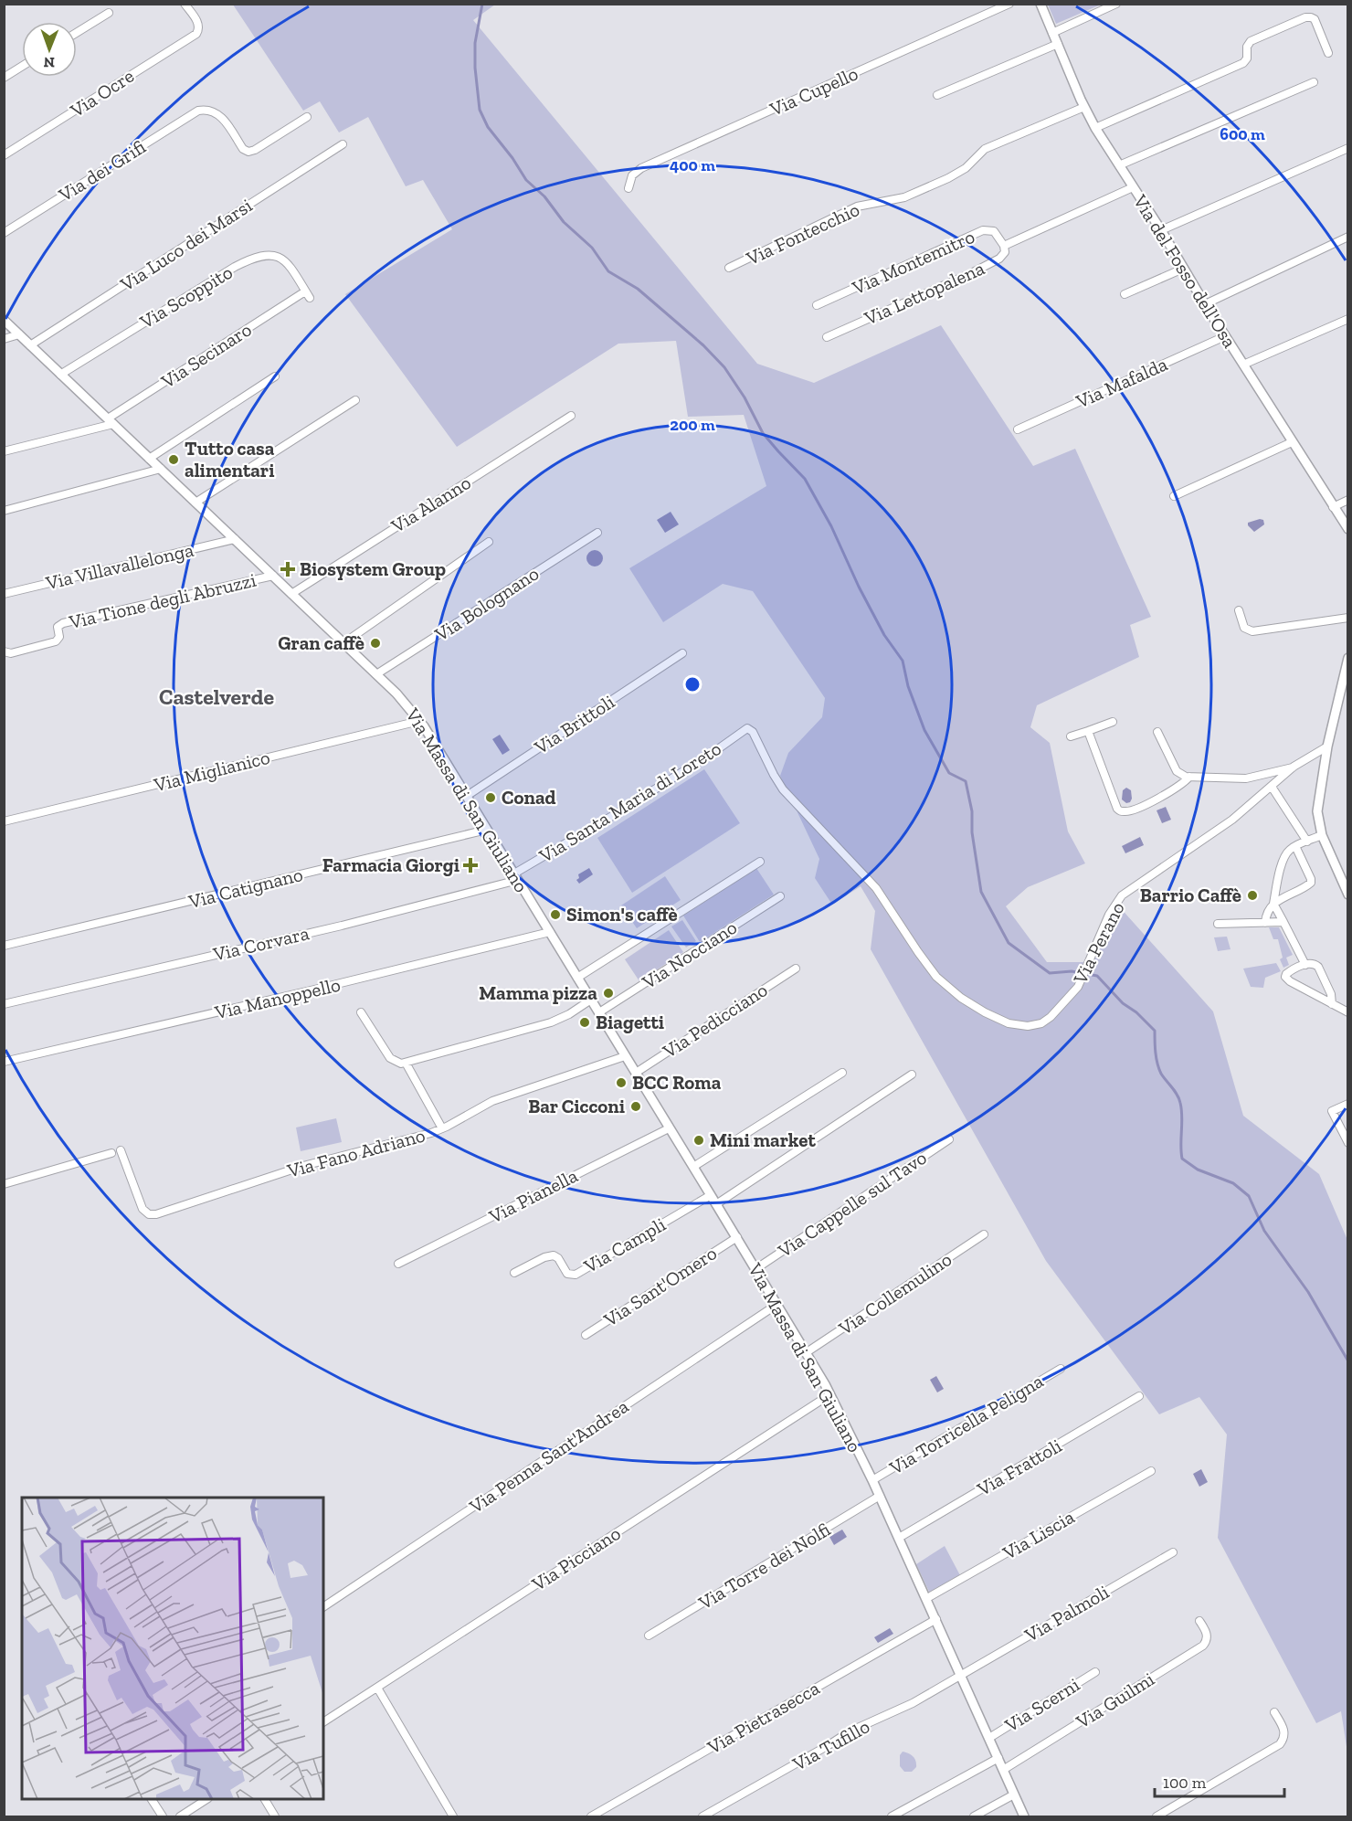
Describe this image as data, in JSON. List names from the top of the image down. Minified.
{"streets":{"street":["Via Cupello","Via Ocre","Via dei Grifi","Via Fontecchio","Via Luco dei Marsi","Via Montemitro","Via del Fosso dell'Osa","Via Lettopalena","Via Scoppito","Via Secinaro","Via Mafalda","Via Alanno","Via Villavallelonga","Via Tione degli Abruzzi","Via Bolognano","Via Brittoli","Via Miglianico","Via Massa di San Giuliano","Via Santa Maria di Loreto","Via Catignano","Via Perano","Via Corvara","Via Nocciano","Via Manoppello","Via Pedicciano","Via Fano Adriano","Via Pianella","Via Cappelle sul Tavo","Via Campli","Via Sant'Omero","Via Collemulino","Via Torricella Peligna","Via Penna Sant'Andrea","Via Frattoli","Via Liscia","Via Picciano","Via Torre dei Nolfi","Via Palmoli","Via Guilmi","Via Scerni","Via Pietrasecca","Via Tufillo"]},"crossings":[["Via Fontecchio","Via del Fosso dell'Osa"],["Via Luco dei Marsi","Via Massa di San Giuliano"],["Via Montemitro","Via Lettopalena"],["Via del Fosso dell'Osa","Via Lettopalena"],["Via del Fosso dell'Osa","Via Mafalda"],["Via Scoppito","Via Secinaro"],["Via Scoppito","Via Massa di San Giuliano"],["Via Secinaro","Via Massa di San Giuliano"],["Via Alanno","Via Massa di San Giuliano"],["Via Villavallelonga","Via Massa di San Giuliano"],["Via Tione degli Abruzzi","Via Massa di San Giuliano"],["Via Bolognano","Via Massa di San Giuliano"],["Via Brittoli","Via Massa di San Giuliano"],["Via Miglianico","Via Massa di San Giuliano"],["Via Massa di San Giuliano","Via Santa Maria di Loreto"],["Via Massa di San Giuliano","Via Catignano"],["Via Massa di San Giuliano","Via Corvara"],["Via Massa di San Giuliano","Via Nocciano"],["Via Massa di San Giuliano","Via Manoppello"],["Via Massa di San Giuliano","Via Pedicciano"],["Via Massa di San Giuliano","Via Fano Adriano"],["Via Massa di San Giuliano","Via Pianella"],["Via Massa di San Giuliano","Via Cappelle sul Tavo"],["Via Massa di San Giuliano","Via Campli"],["Via Massa di San Giuliano","Via Sant'Omero"],["Via Massa di San Giuliano","Via Collemulino"],["Via Massa di San Giuliano","Via Torricella Peligna"],["Via Massa di San Giuliano","Via Penna Sant'Andrea"],["Via Massa di San Giuliano","Via Frattoli"],["Via Massa di San Giuliano","Via Liscia"],["Via Massa di San Giuliano","Via Picciano"],["Via Massa di San Giuliano","Via Torre dei Nolfi"],["Via Massa di San Giuliano","Via Palmoli"],["Via Massa di San Giuliano","Via Guilmi"],["Via Massa di San Giuliano","Via Scerni"],["Via Massa di San Giuliano","Via Pietrasecca"],["Via Massa di San Giuliano","Via Tufillo"],["Via Santa Maria di Loreto","Via Perano"],["Via Santa Maria di Loreto","Via Corvara"],["Via Palmoli","Via Tufillo"]],"districts":["Castelverde"],"places":{"other":["Tutto casa alimentari","Gran caffè","Conad","Barrio Caffè","Simon's caffè","Mamma pizza","Biagetti","BCC Roma","Bar Cicconi","Mini market"],"health":["Biosystem Group","Farmacia Giorgi"]},"scale_bar":"100 m","north":"bottom","rings":["600 m","400 m","200 m"]}
